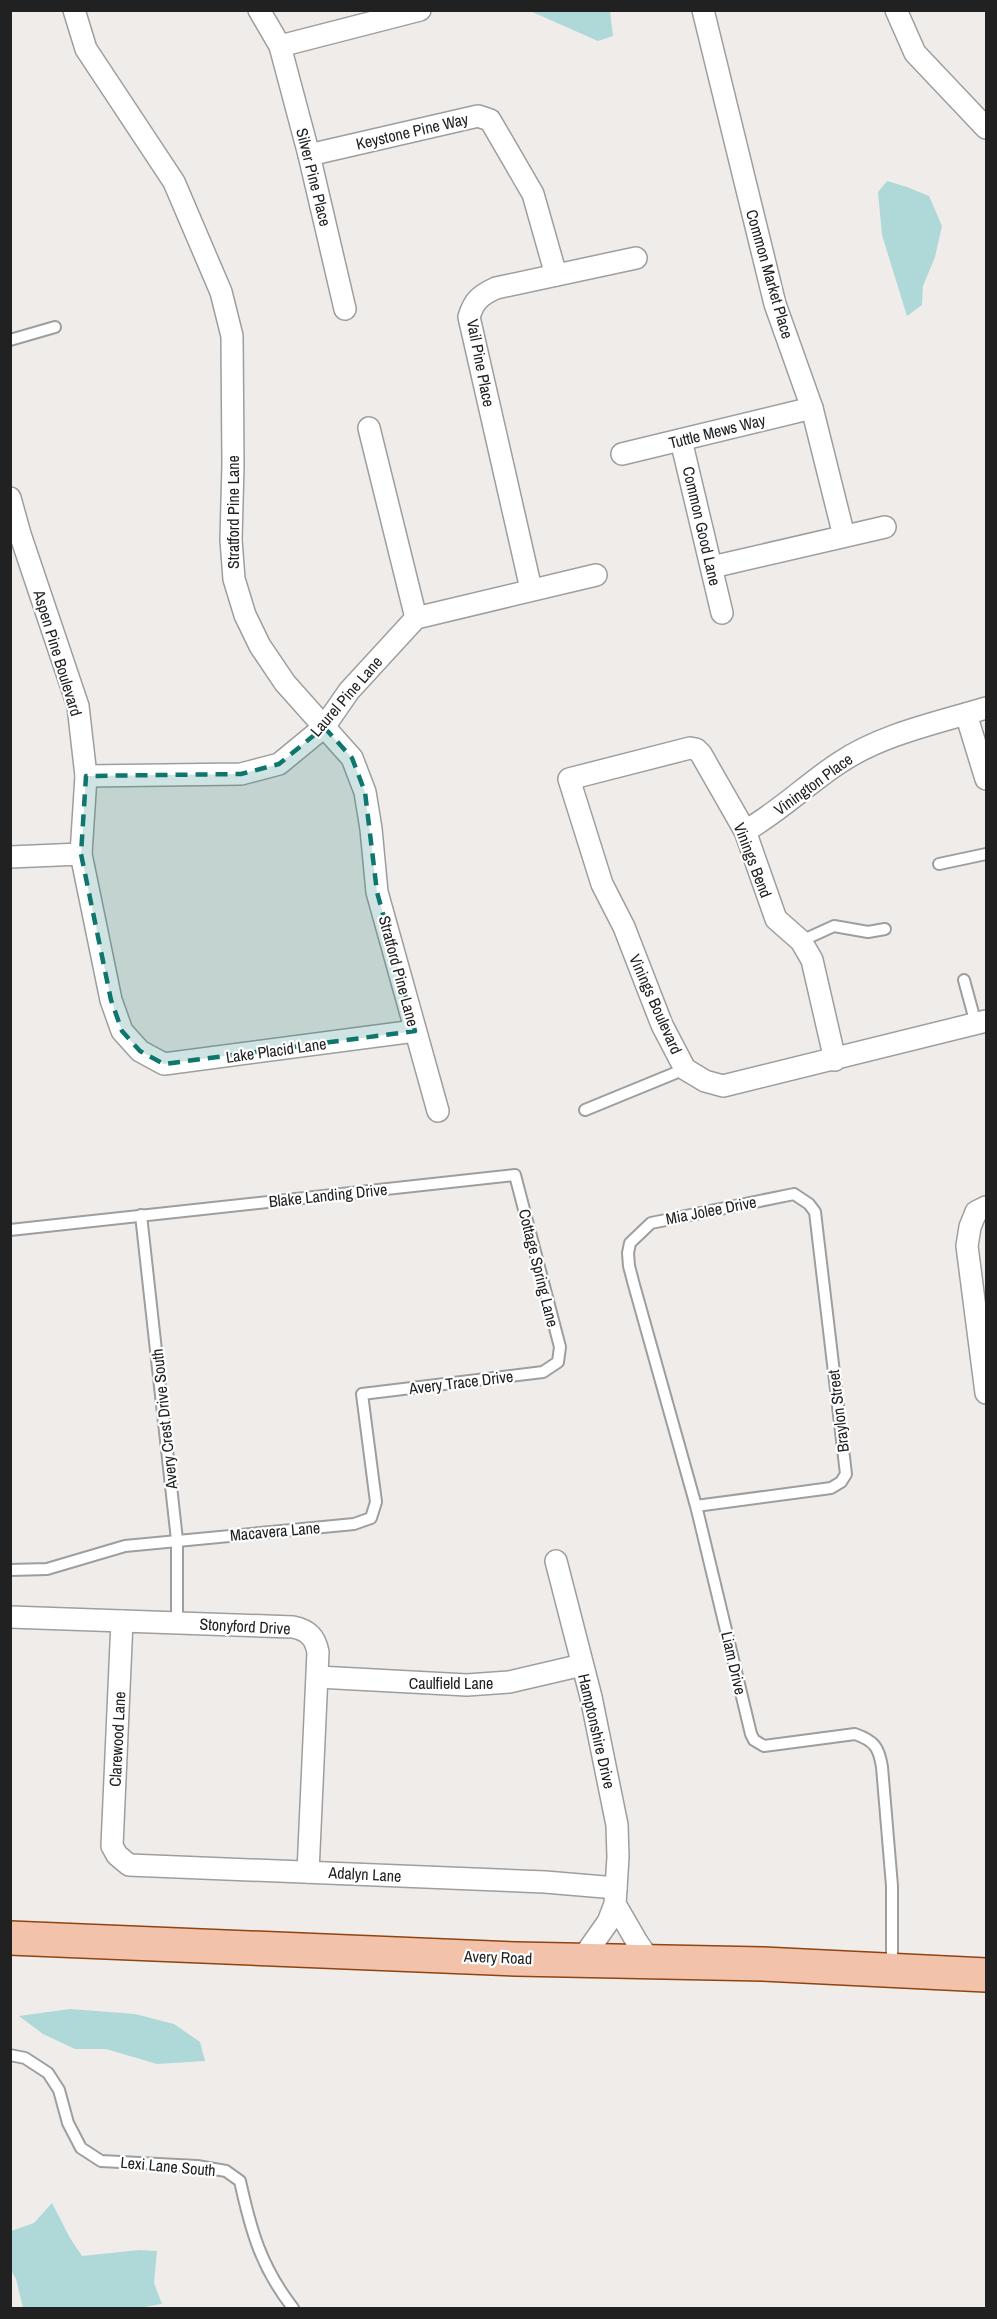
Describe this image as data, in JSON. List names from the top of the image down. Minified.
{"streets":{"main road":["Avery Road"],"street":["Keystone Pine Way","Silver Pine Place","Common Market Place","Vail Pine Place","Tuttle Mews Way","Stratford Pine Lane","Common Good Lane","Aspen Pine Boulevard","Laurel Pine Lane","Vinington Place","Vinings Bend","Vinings Boulevard","Lake Placid Lane","Stonyford Drive","Caulfield Lane","Hamptonshire Drive","Clarewood Lane","Adalyn Lane"],"lane":["Blake Landing Drive","Mia Jolee Drive","Cottage Spring Lane","Avery Trace Drive","Braylon Street","Avery Crest Drive South","Macavera Lane","Liam Drive","Lexi Lane South"]},"crossings":[["Keystone Pine Way","Silver Pine Place"],["Keystone Pine Way","Vail Pine Place"],["Common Market Place","Tuttle Mews Way"],["Tuttle Mews Way","Common Good Lane"],["Stratford Pine Lane","Laurel Pine Lane"],["Stratford Pine Lane","Lake Placid Lane"],["Aspen Pine Boulevard","Laurel Pine Lane"],["Aspen Pine Boulevard","Lake Placid Lane"],["Vinington Place","Vinings Bend"],["Vinings Bend","Vinings Boulevard"],["Blake Landing Drive","Cottage Spring Lane"],["Blake Landing Drive","Avery Crest Drive South"],["Mia Jolee Drive","Braylon Street"],["Mia Jolee Drive","Liam Drive"],["Cottage Spring Lane","Avery Trace Drive"],["Avery Trace Drive","Macavera Lane"],["Braylon Street","Liam Drive"],["Avery Crest Drive South","Macavera Lane"],["Avery Crest Drive South","Stonyford Drive"],["Stonyford Drive","Caulfield Lane"],["Stonyford Drive","Clarewood Lane"],["Stonyford Drive","Adalyn Lane"],["Liam Drive","Avery Road"],["Caulfield Lane","Hamptonshire Drive"],["Hamptonshire Drive","Adalyn Lane"],["Hamptonshire Drive","Avery Road"],["Clarewood Lane","Adalyn Lane"]]}
